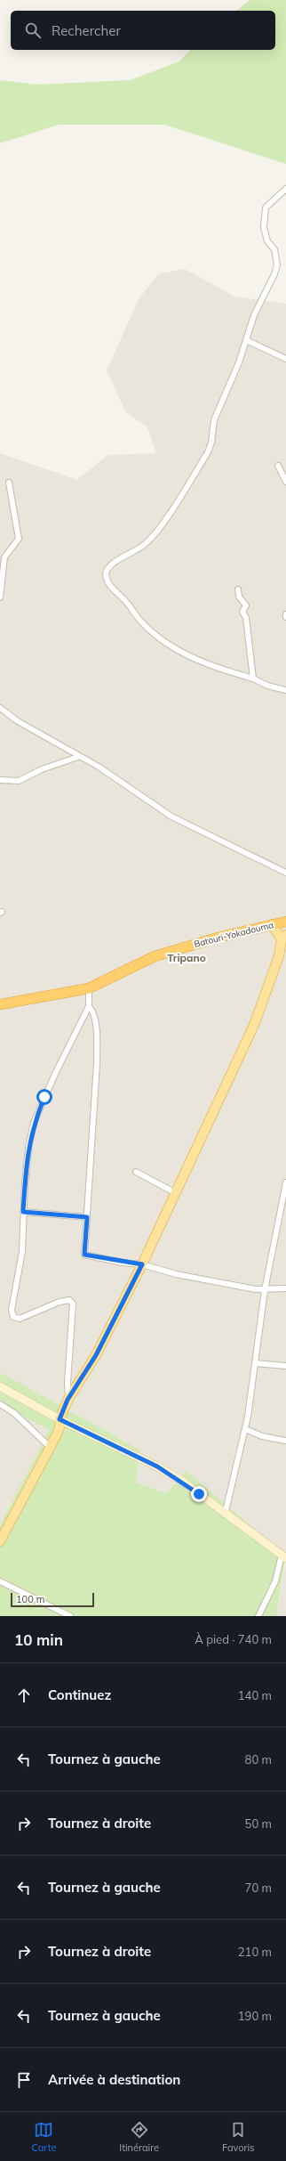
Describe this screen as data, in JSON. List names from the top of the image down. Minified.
{"streets":{"highway":["Batouri-Yokadouma"]},"districts":["Tripano"],"scale_bar":"100 m","page":{"search":"Rechercher","scale":"100 m","heading":["10 min","À pied · 740 m"],"list":[["Continuez","140 m"],["Tournez à gauche","80 m"],["Tournez à droite","50 m"],["Tournez à gauche","70 m"],["Tournez à droite","210 m"],["Tournez à gauche","190 m"],"Arrivée à destination"],"nav":["Carte","Itinéraire","Favoris"]}}
